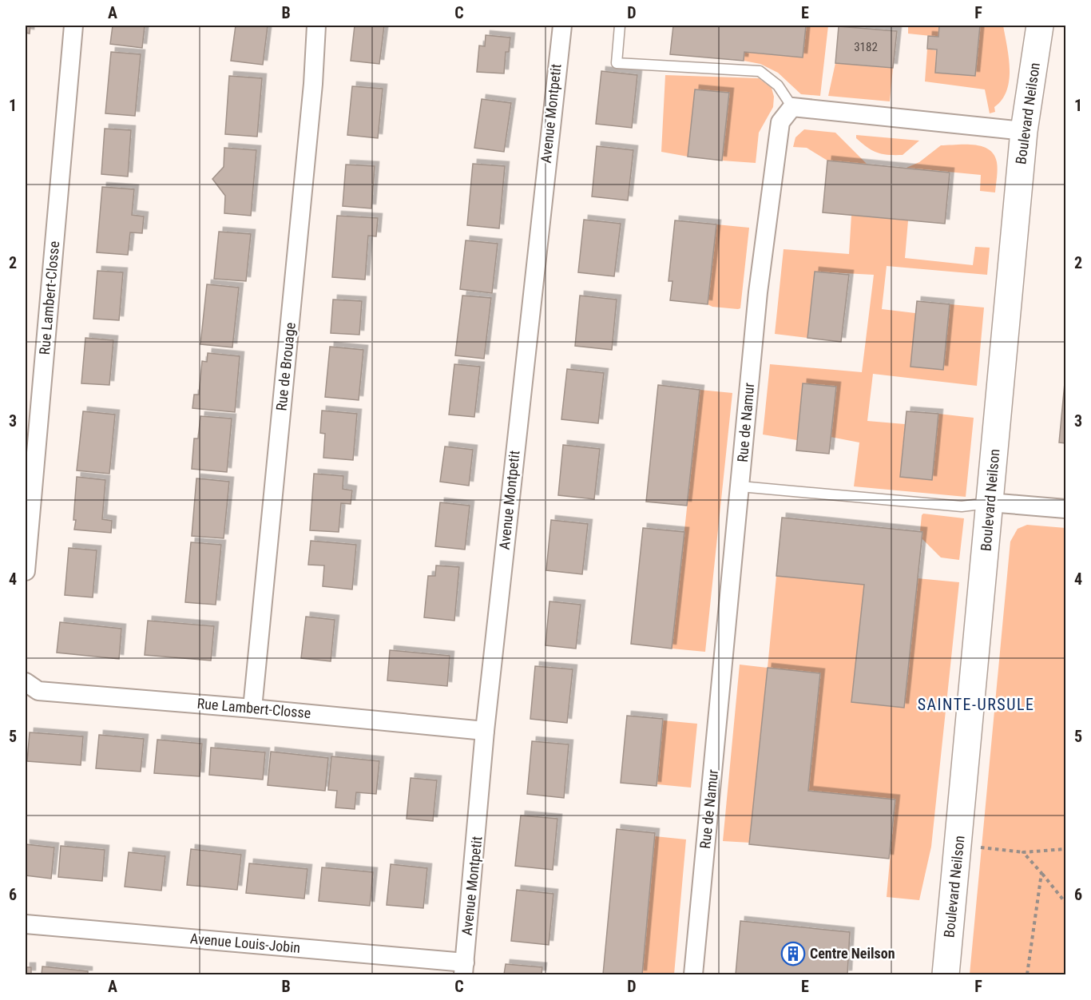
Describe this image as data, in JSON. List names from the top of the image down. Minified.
{"streets":{"main road":["Boulevard Neilson"],"street":["Avenue Montpetit","Rue Lambert-Closse","Rue de Brouage","Rue de Namur","Avenue Louis-Jobin"]},"crossings":[["Avenue Montpetit","Rue Lambert-Closse"],["Avenue Montpetit","Avenue Louis-Jobin"],["Rue Lambert-Closse","Rue de Brouage"]],"districts":["SAINTE-URSULE"],"places":{"building":["Centre Neilson"]},"house_numbers":["3182"],"grid":{"columns":["A","B","C","D","E","F"],"rows":["1","2","3","4","5","6"]}}
